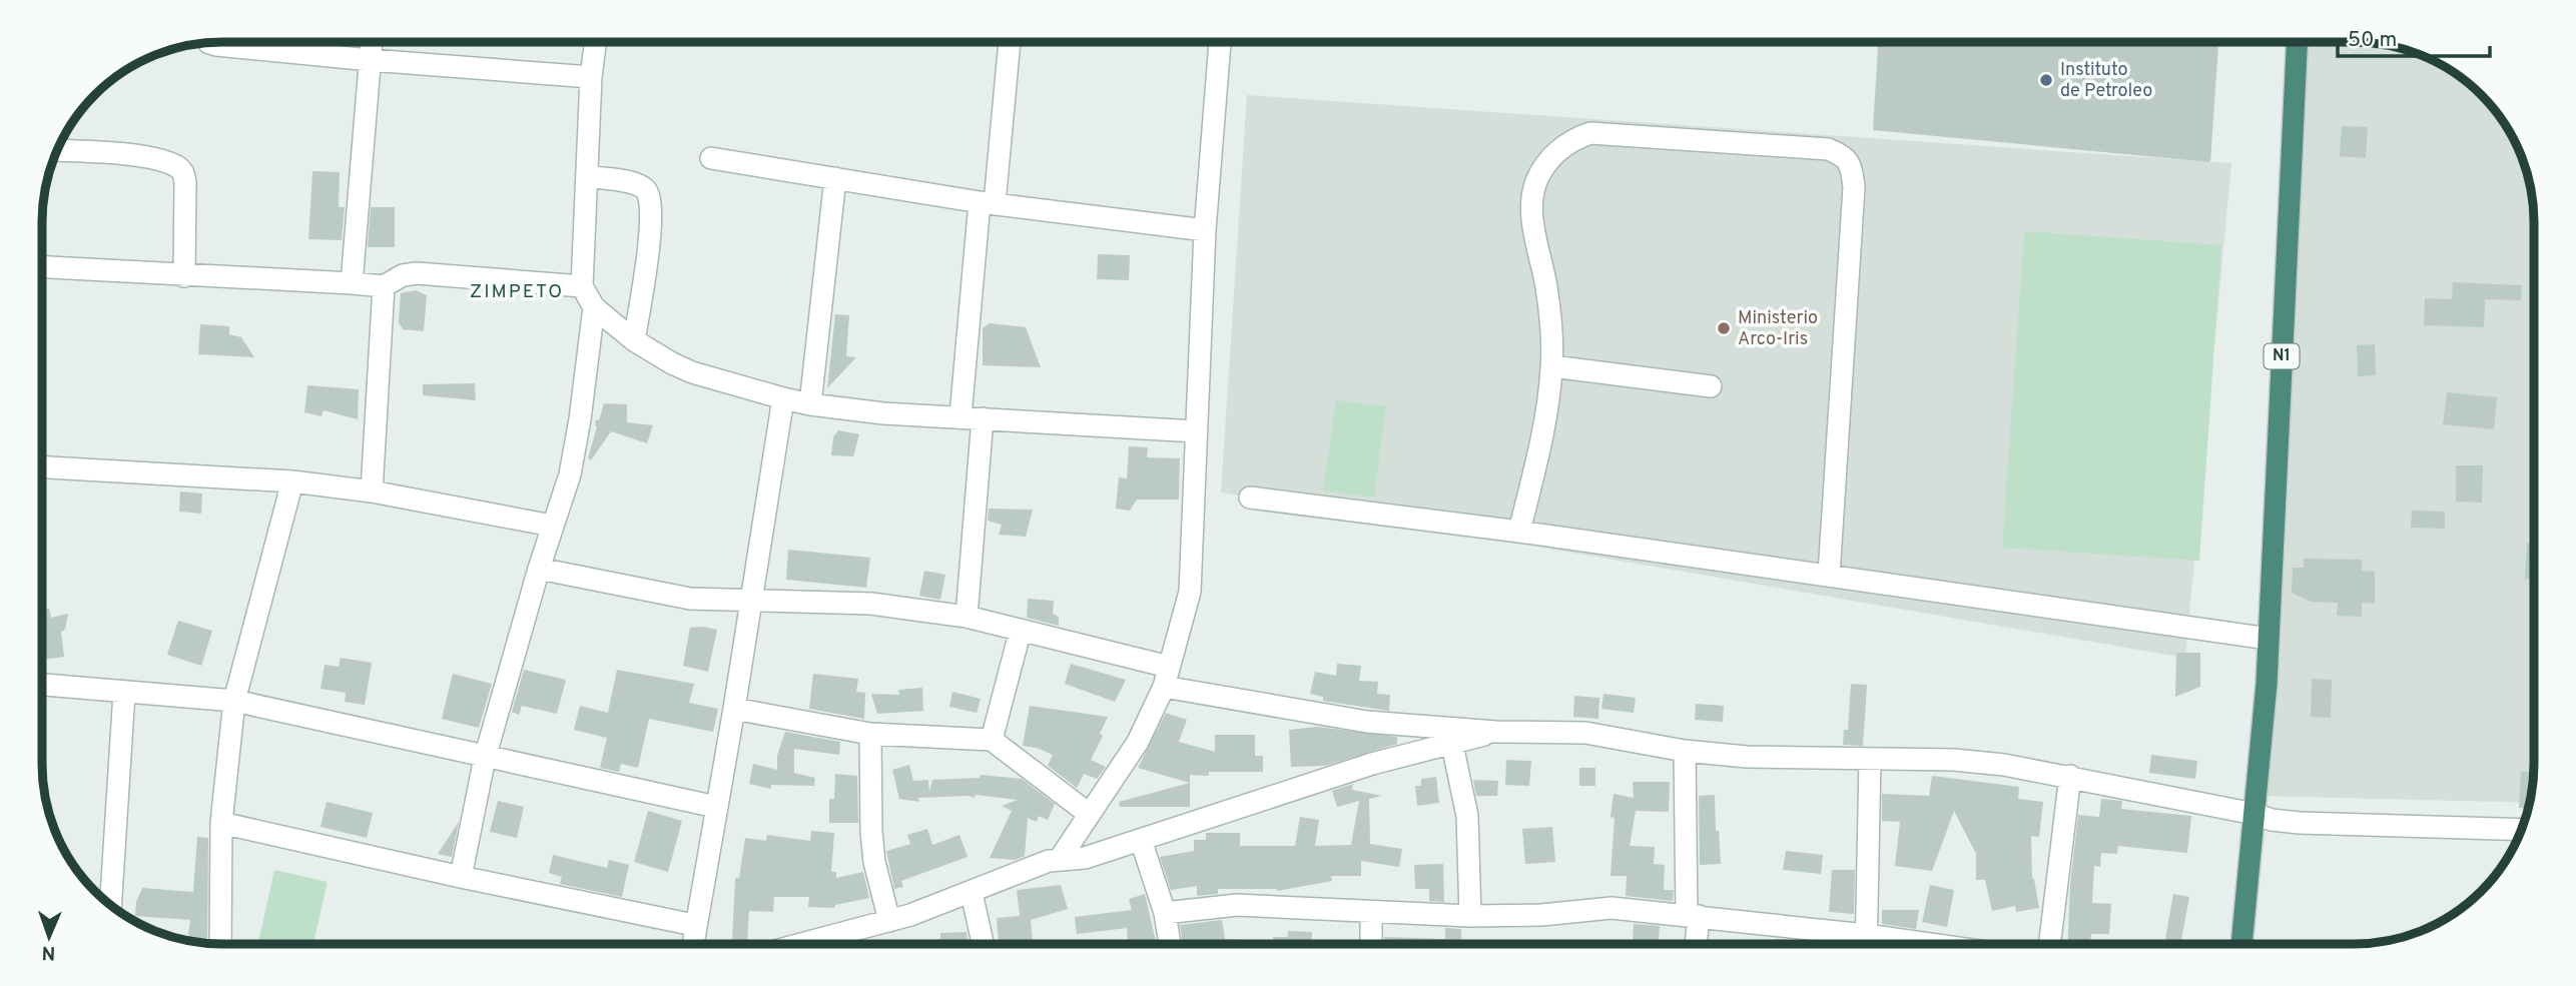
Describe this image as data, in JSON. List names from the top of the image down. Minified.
{"streets":{"highway":["N1"]},"districts":["ZIMPETO"],"places":["Instituto de Petroleo","Ministerio Arco-Iris"],"scale_bar":"50 m","north":"bottom"}
